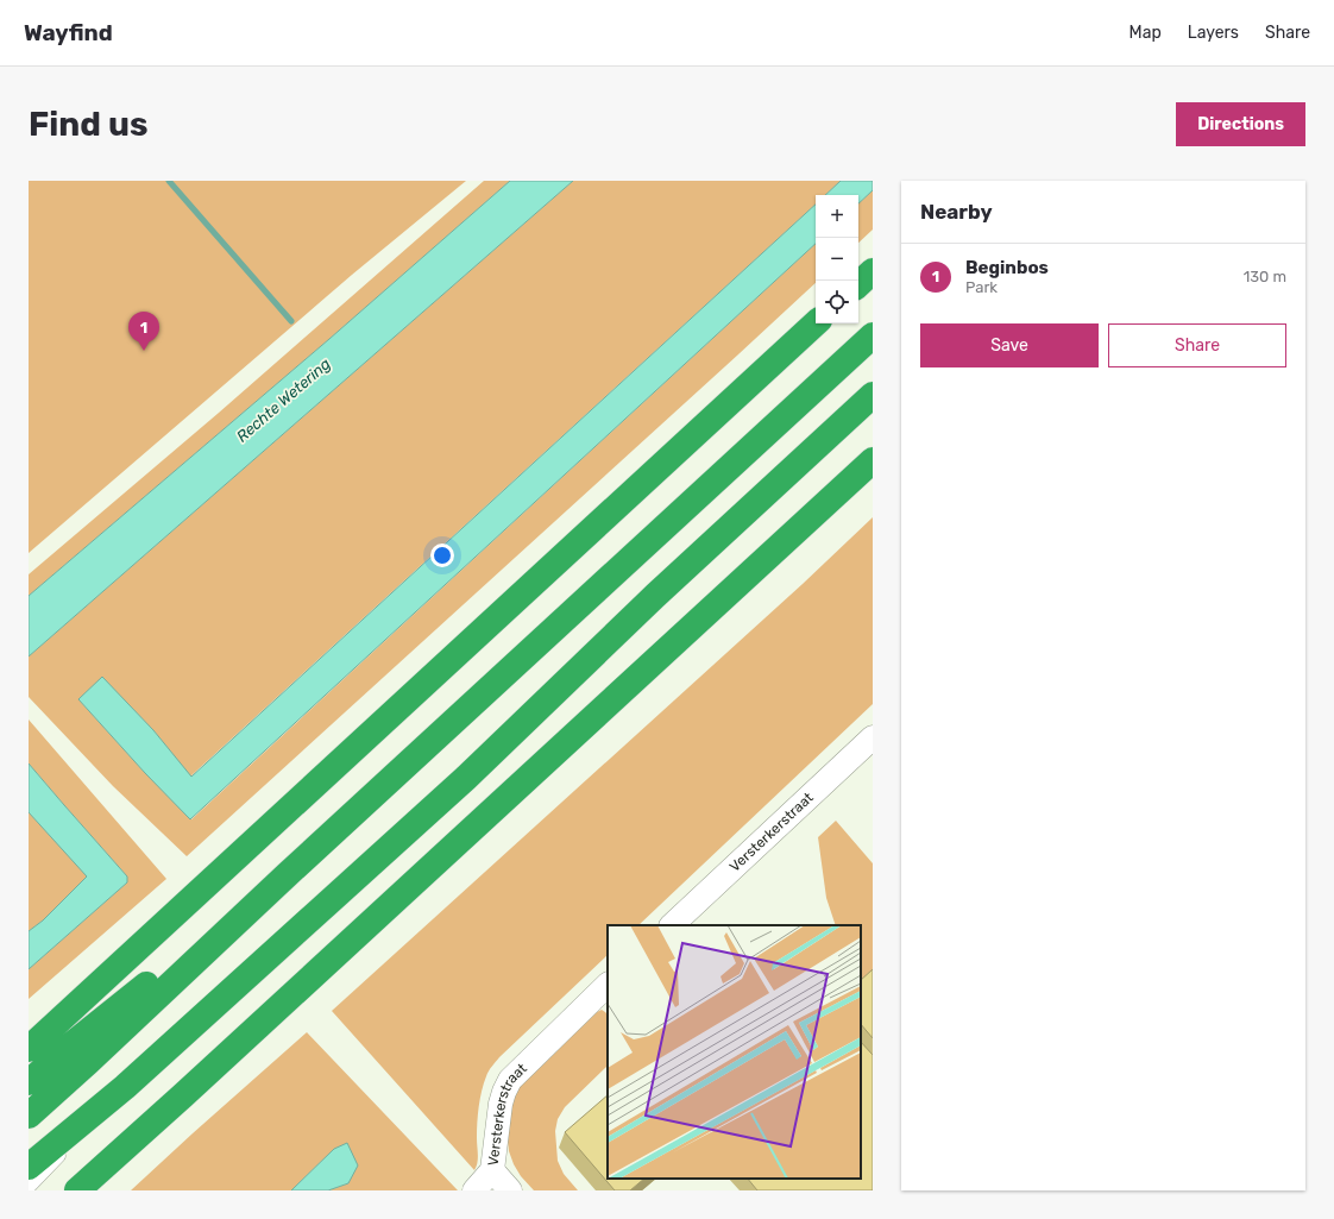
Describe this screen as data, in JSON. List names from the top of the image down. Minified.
{"streets":{"street":["Versterkerstraat"]},"water":["Rechte Wetering"],"page":{"header":"Wayfind","nav":["Map","Layers","Share"],"buttons":["Directions",["Save","Share"]],"title":"Find us","heading":"Nearby","map_buttons":["+","−"],"list":[{"mark":"1","name":"Beginbos","note":"Park","value":"130 m"}],"pins":"1"}}
